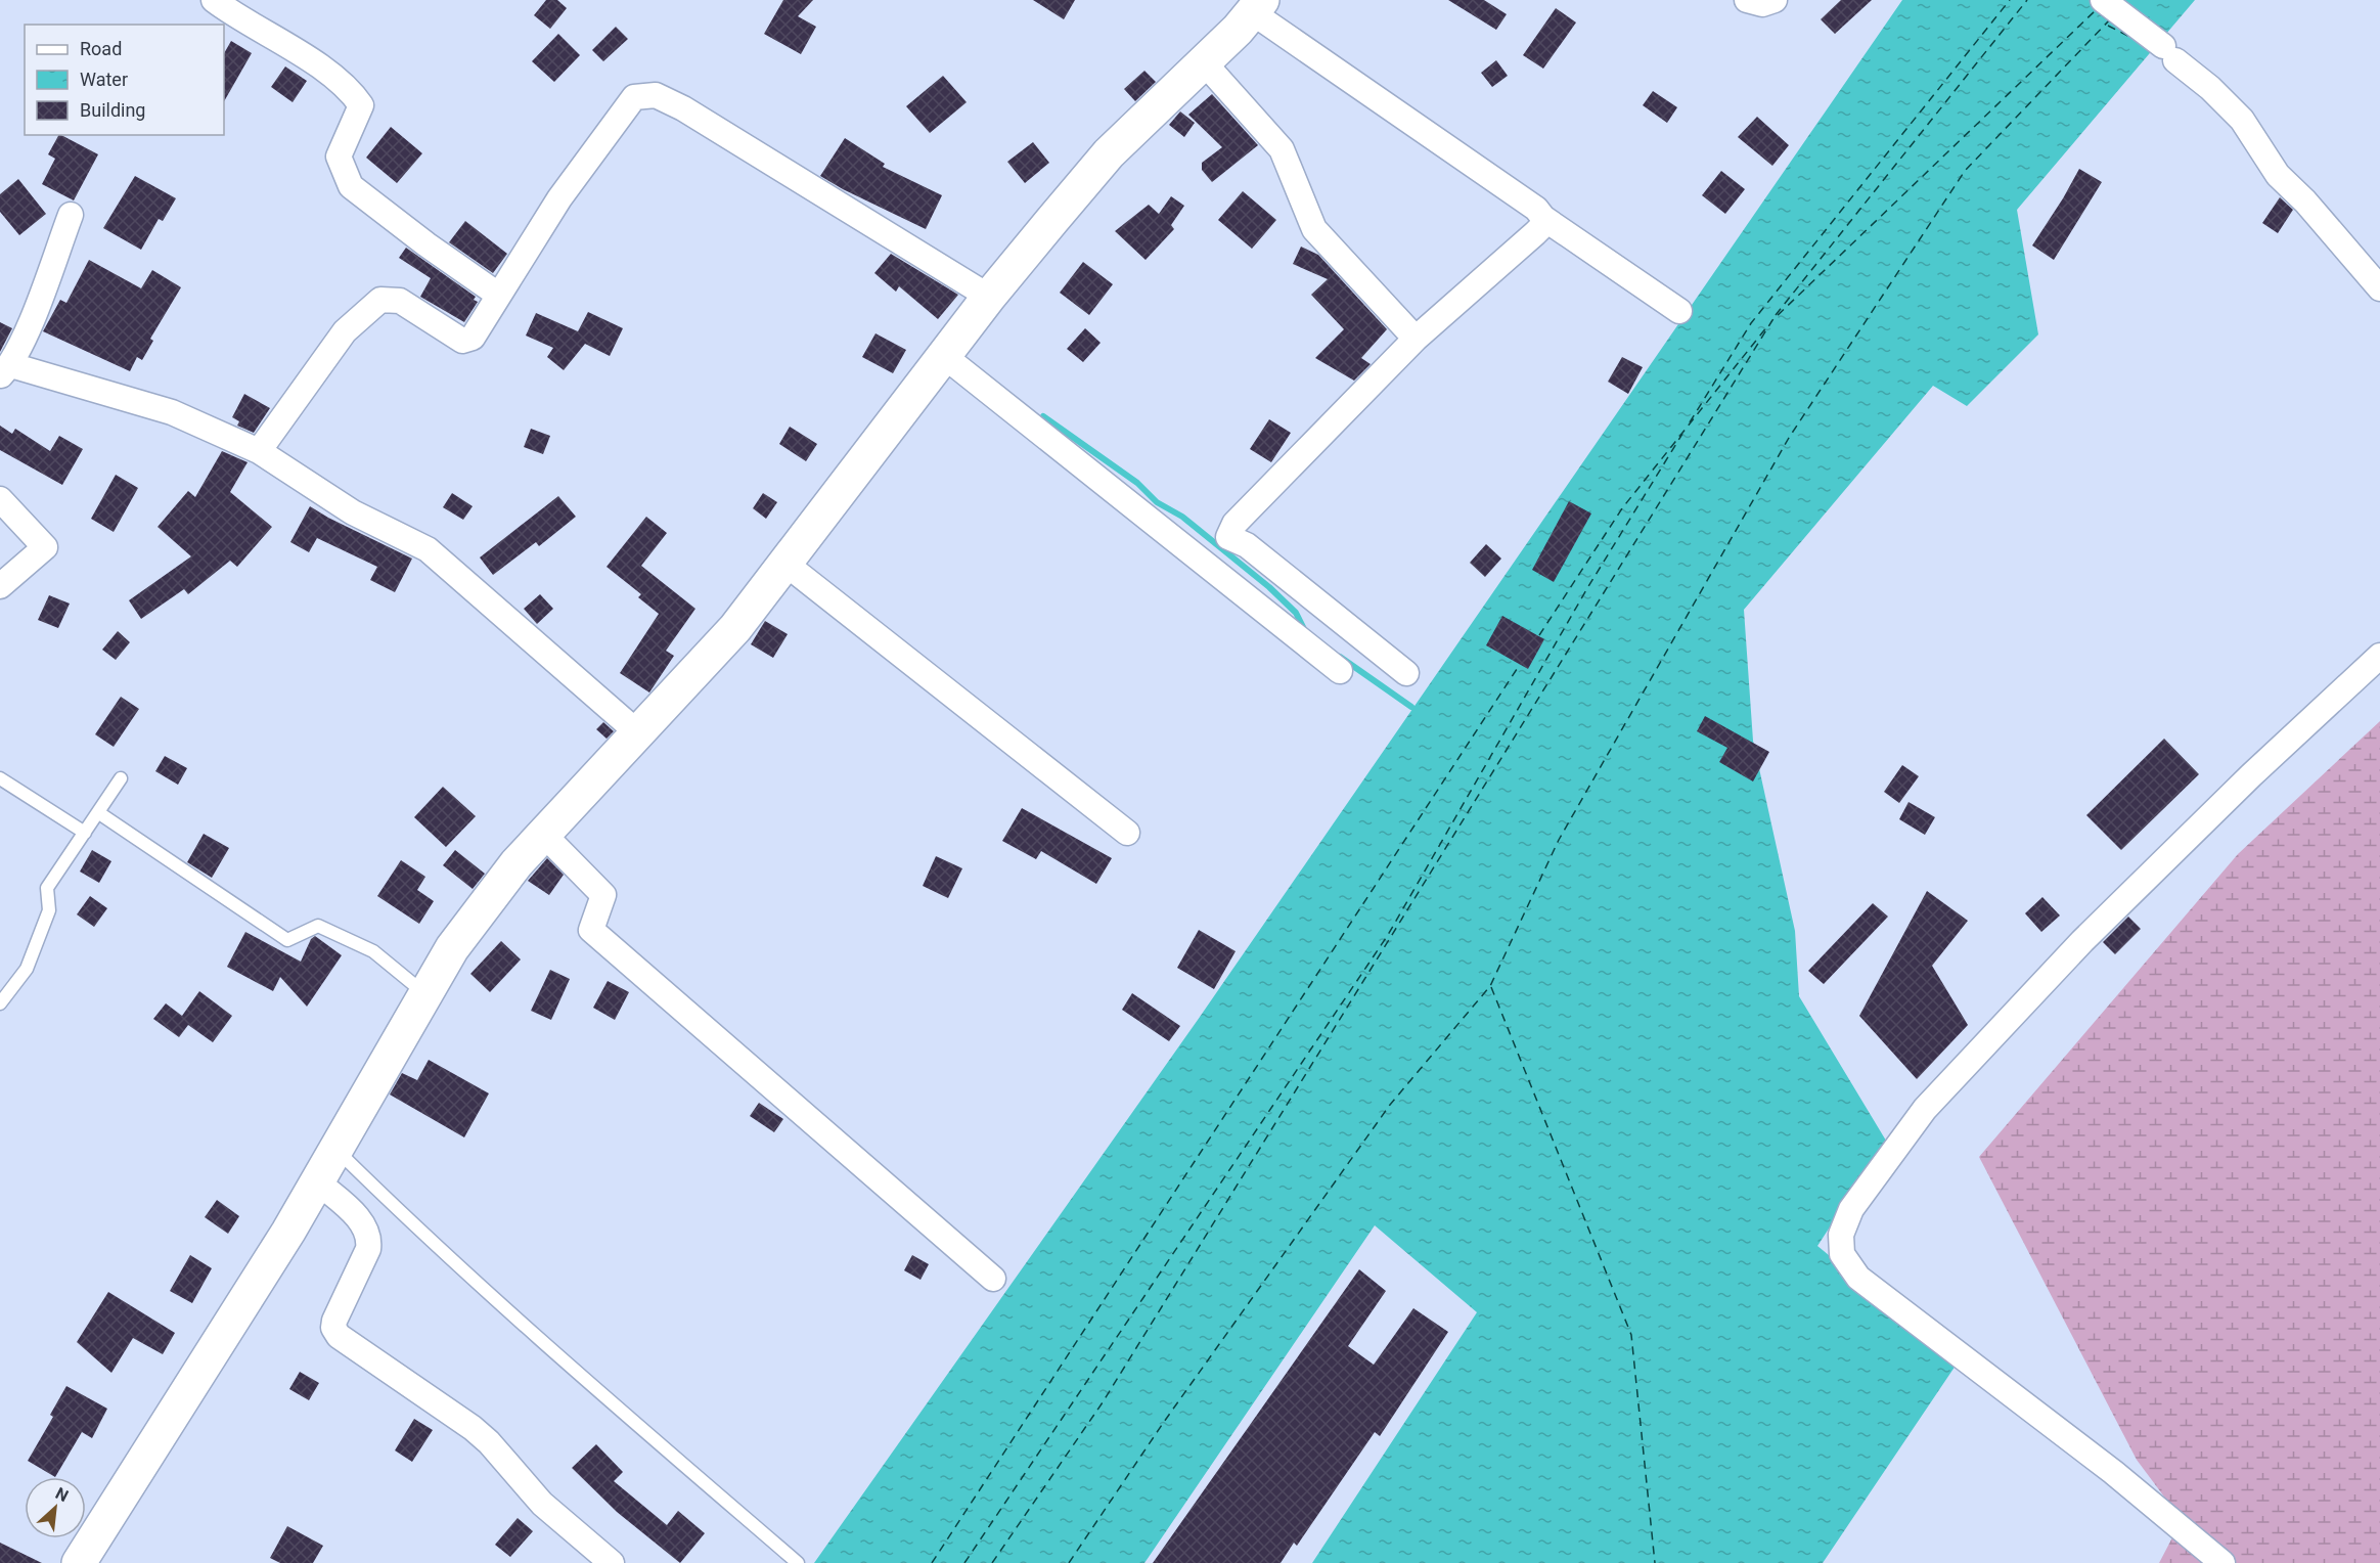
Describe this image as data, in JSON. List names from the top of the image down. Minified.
{"legend":["Road","Water","Building"],"north":"top right"}
